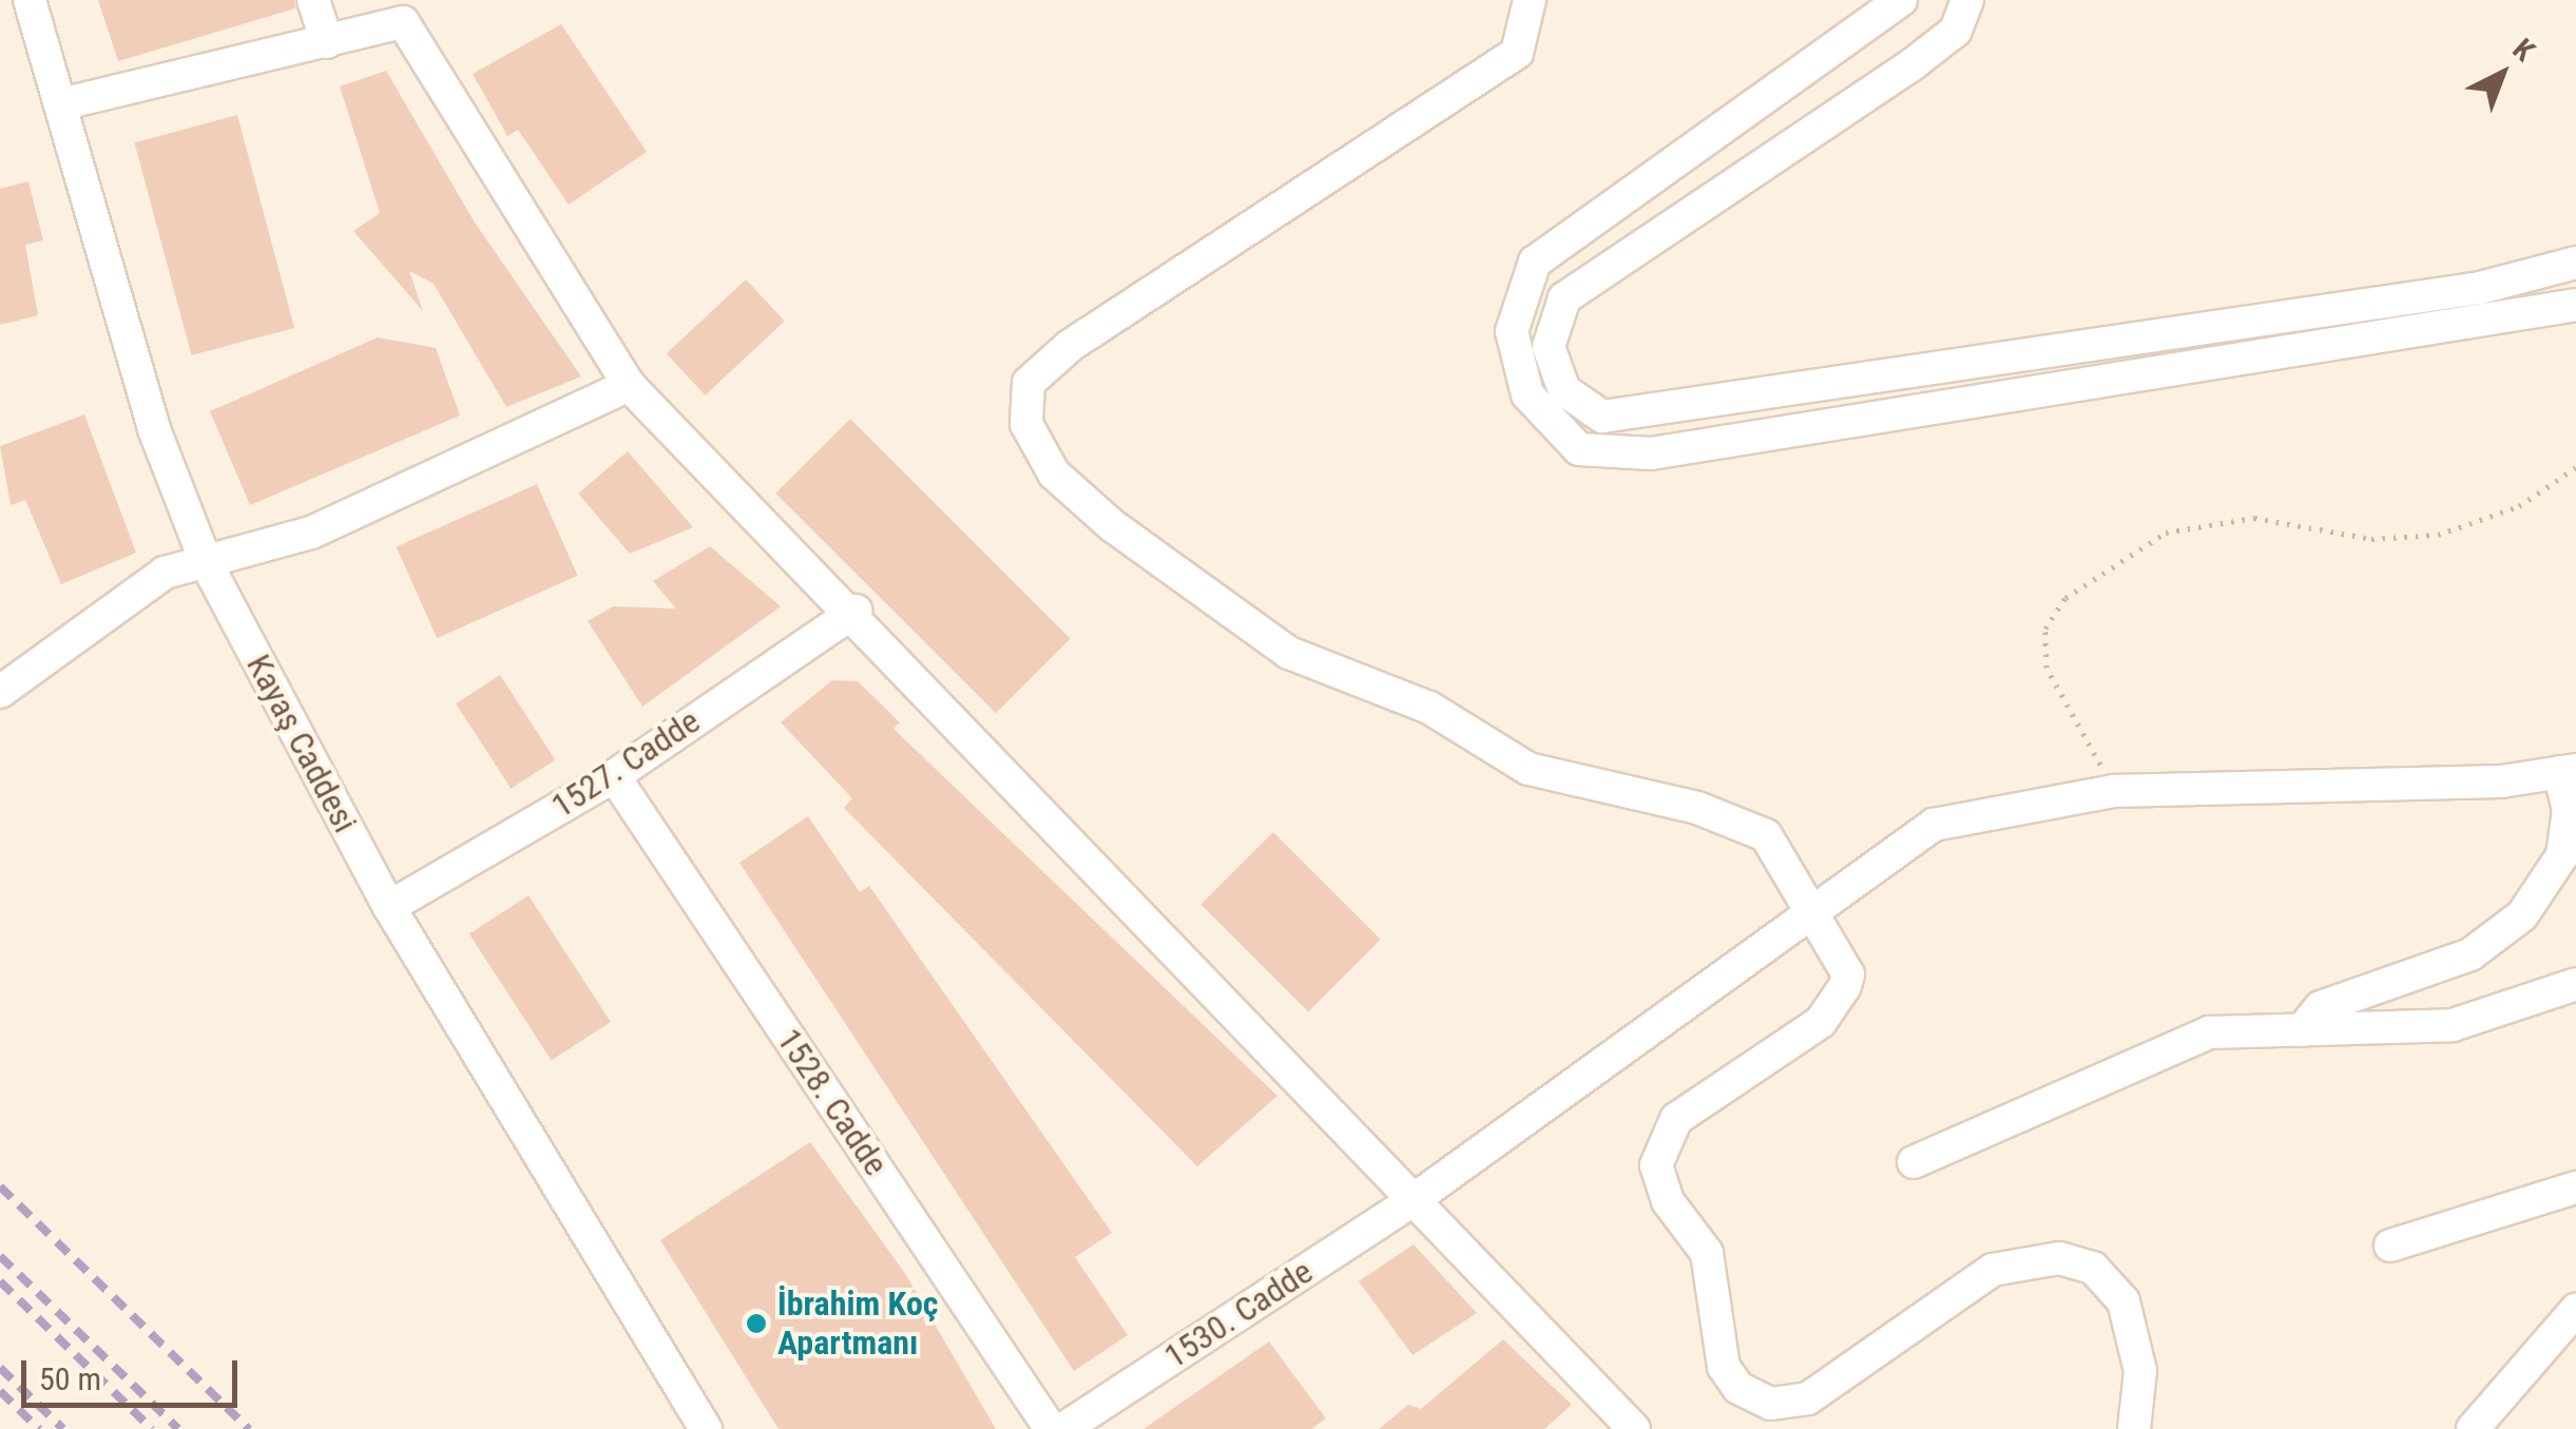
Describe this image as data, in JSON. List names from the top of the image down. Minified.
{"streets":{"street":["Kayaş Caddesi","1527. Cadde","1528. Cadde","1530. Cadde"]},"crossings":[["Kayaş Caddesi","1527. Cadde"],["1527. Cadde","1528. Cadde"]],"places":["İbrahim Koç Apartmanı"],"scale_bar":"50 m","north":"top right"}
